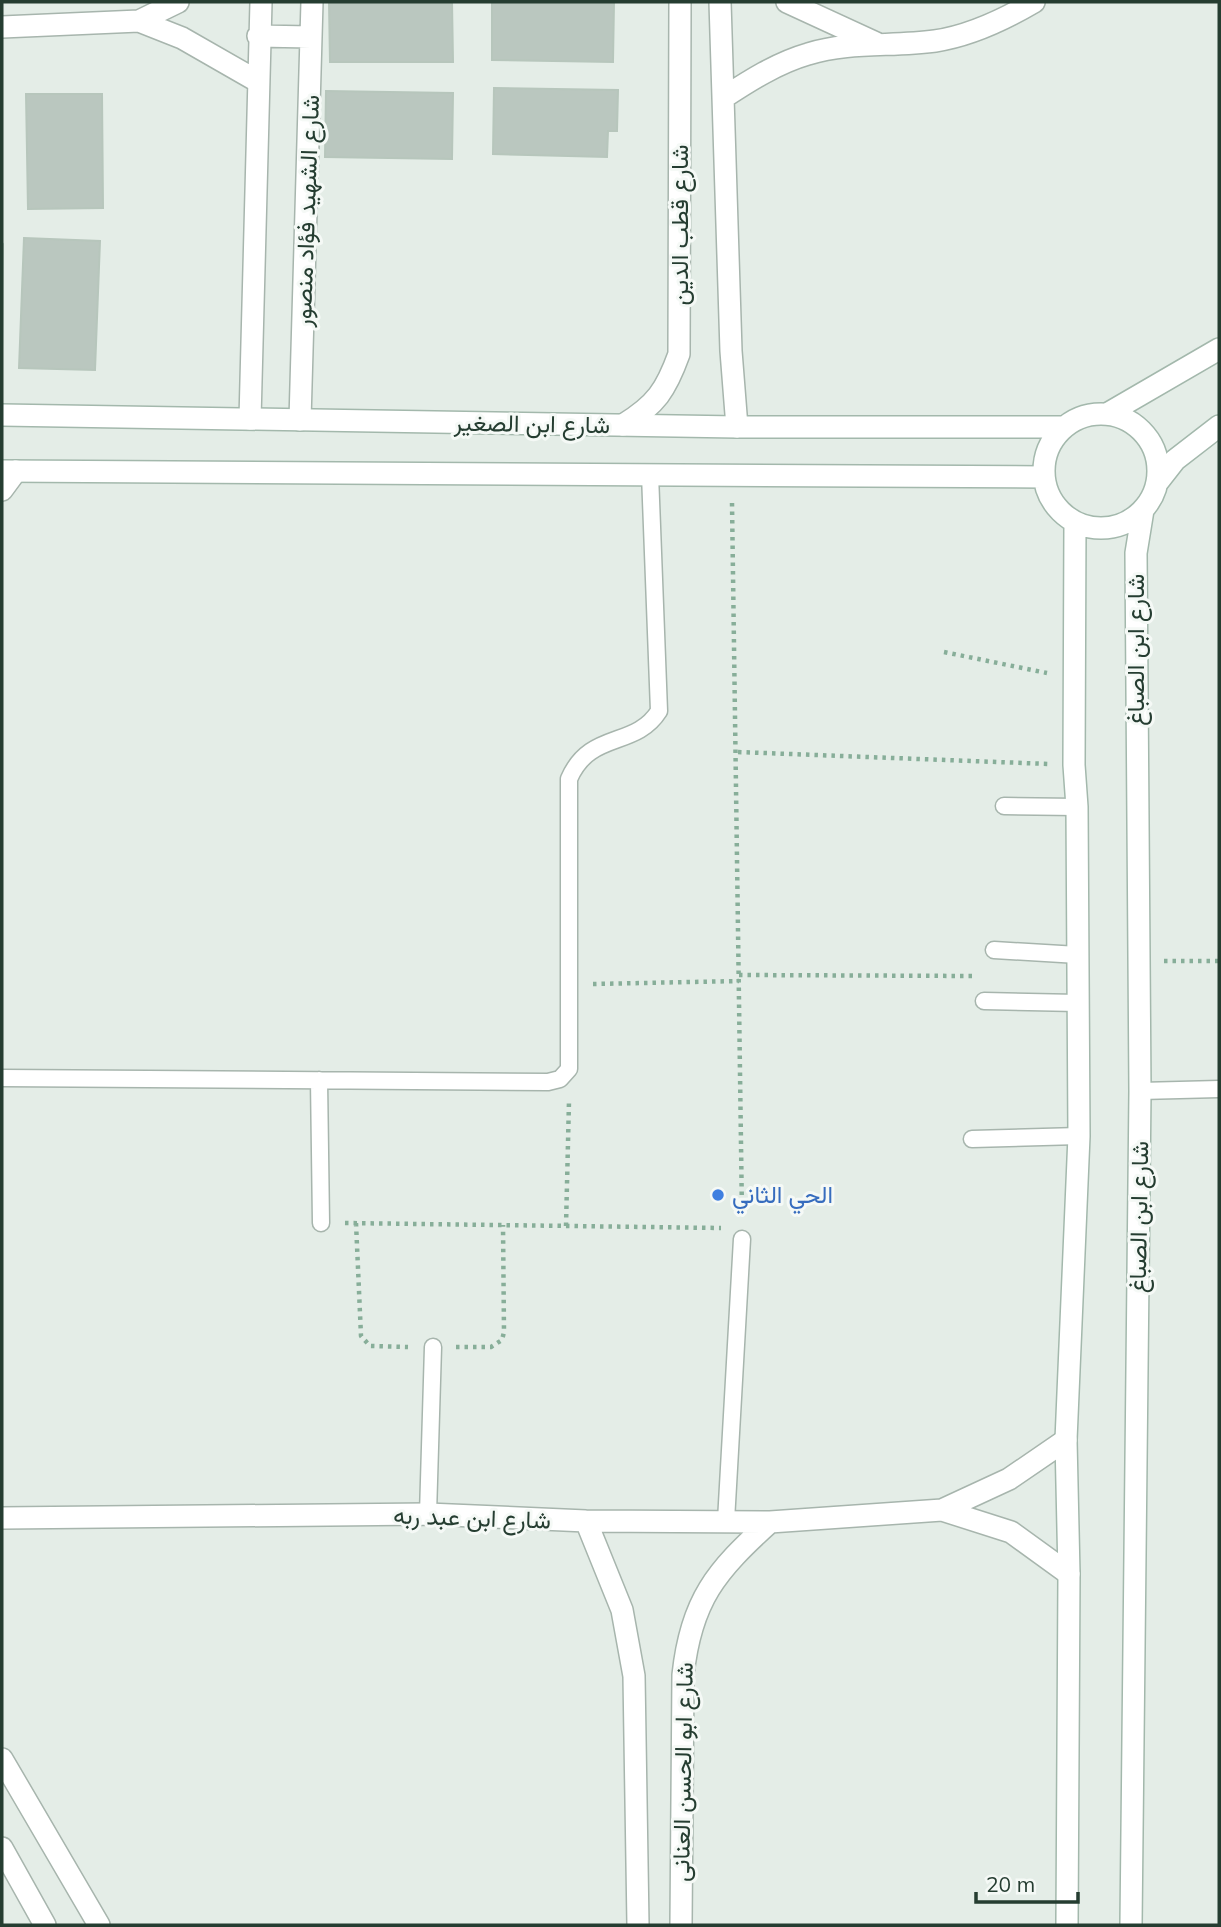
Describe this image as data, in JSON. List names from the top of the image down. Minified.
{"streets":{"street":["شارع الشهيد فؤاد منصور","شارع قطب الدين","شارع ابن الصغير","شارع ابن الصباغ","شارع ابن عبد ربه","شارع ابو الحسن العنانى"]},"crossings":[["شارع الشهيد فؤاد منصور","شارع ابن الصغير"],["شارع قطب الدين","شارع ابن الصغير"],["شارع ابن الصغير","شارع ابن الصباغ"],["شارع ابن عبد ربه","شارع ابو الحسن العنانى"]],"places":["الحي الثاني"],"scale_bar":"20 m"}
